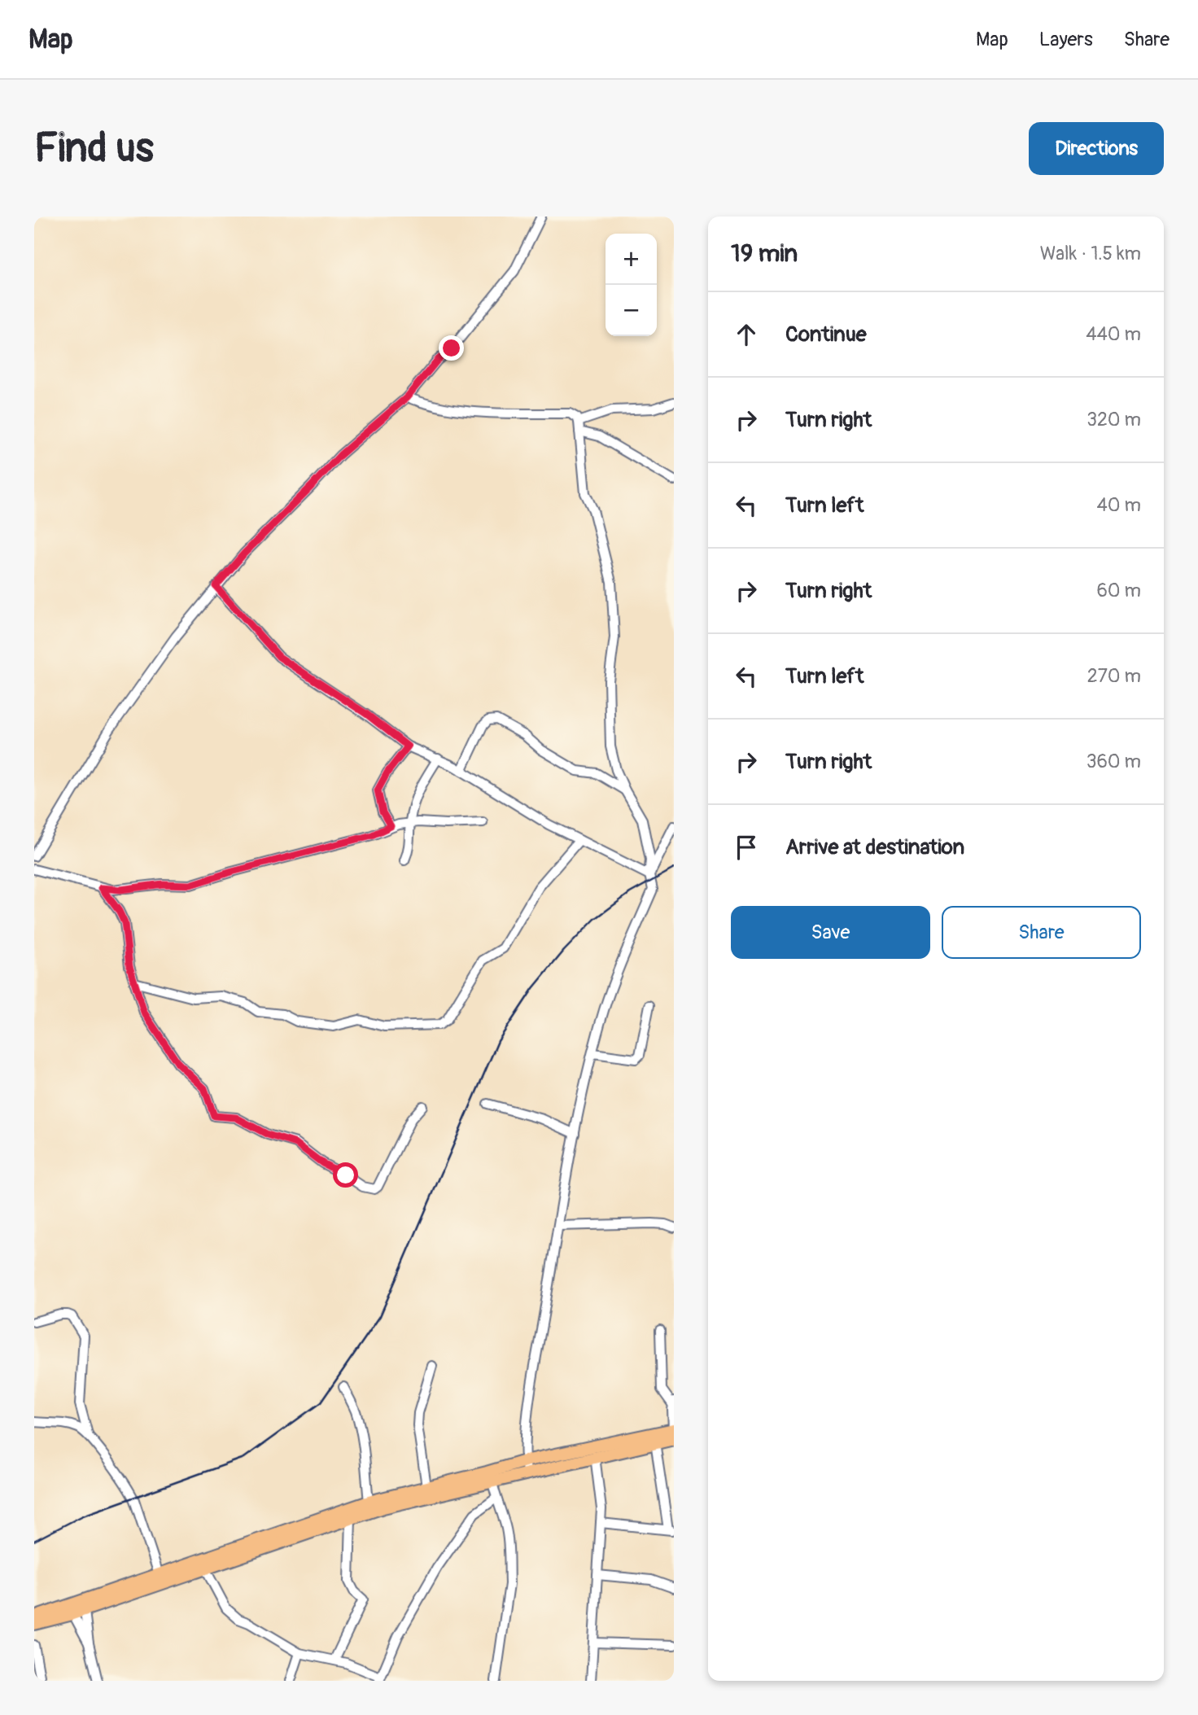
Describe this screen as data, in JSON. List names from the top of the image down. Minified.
{"page":{"header":"Map","nav":["Map","Layers","Share"],"buttons":["Directions",["Save","Share"]],"title":"Find us","heading":["19 min","Walk · 1.5 km"],"map_buttons":["+","−"],"list":[["Continue","440 m"],["Turn right","320 m"],["Turn left","40 m"],["Turn right","60 m"],["Turn left","270 m"],["Turn right","360 m"],"Arrive at destination"]}}
